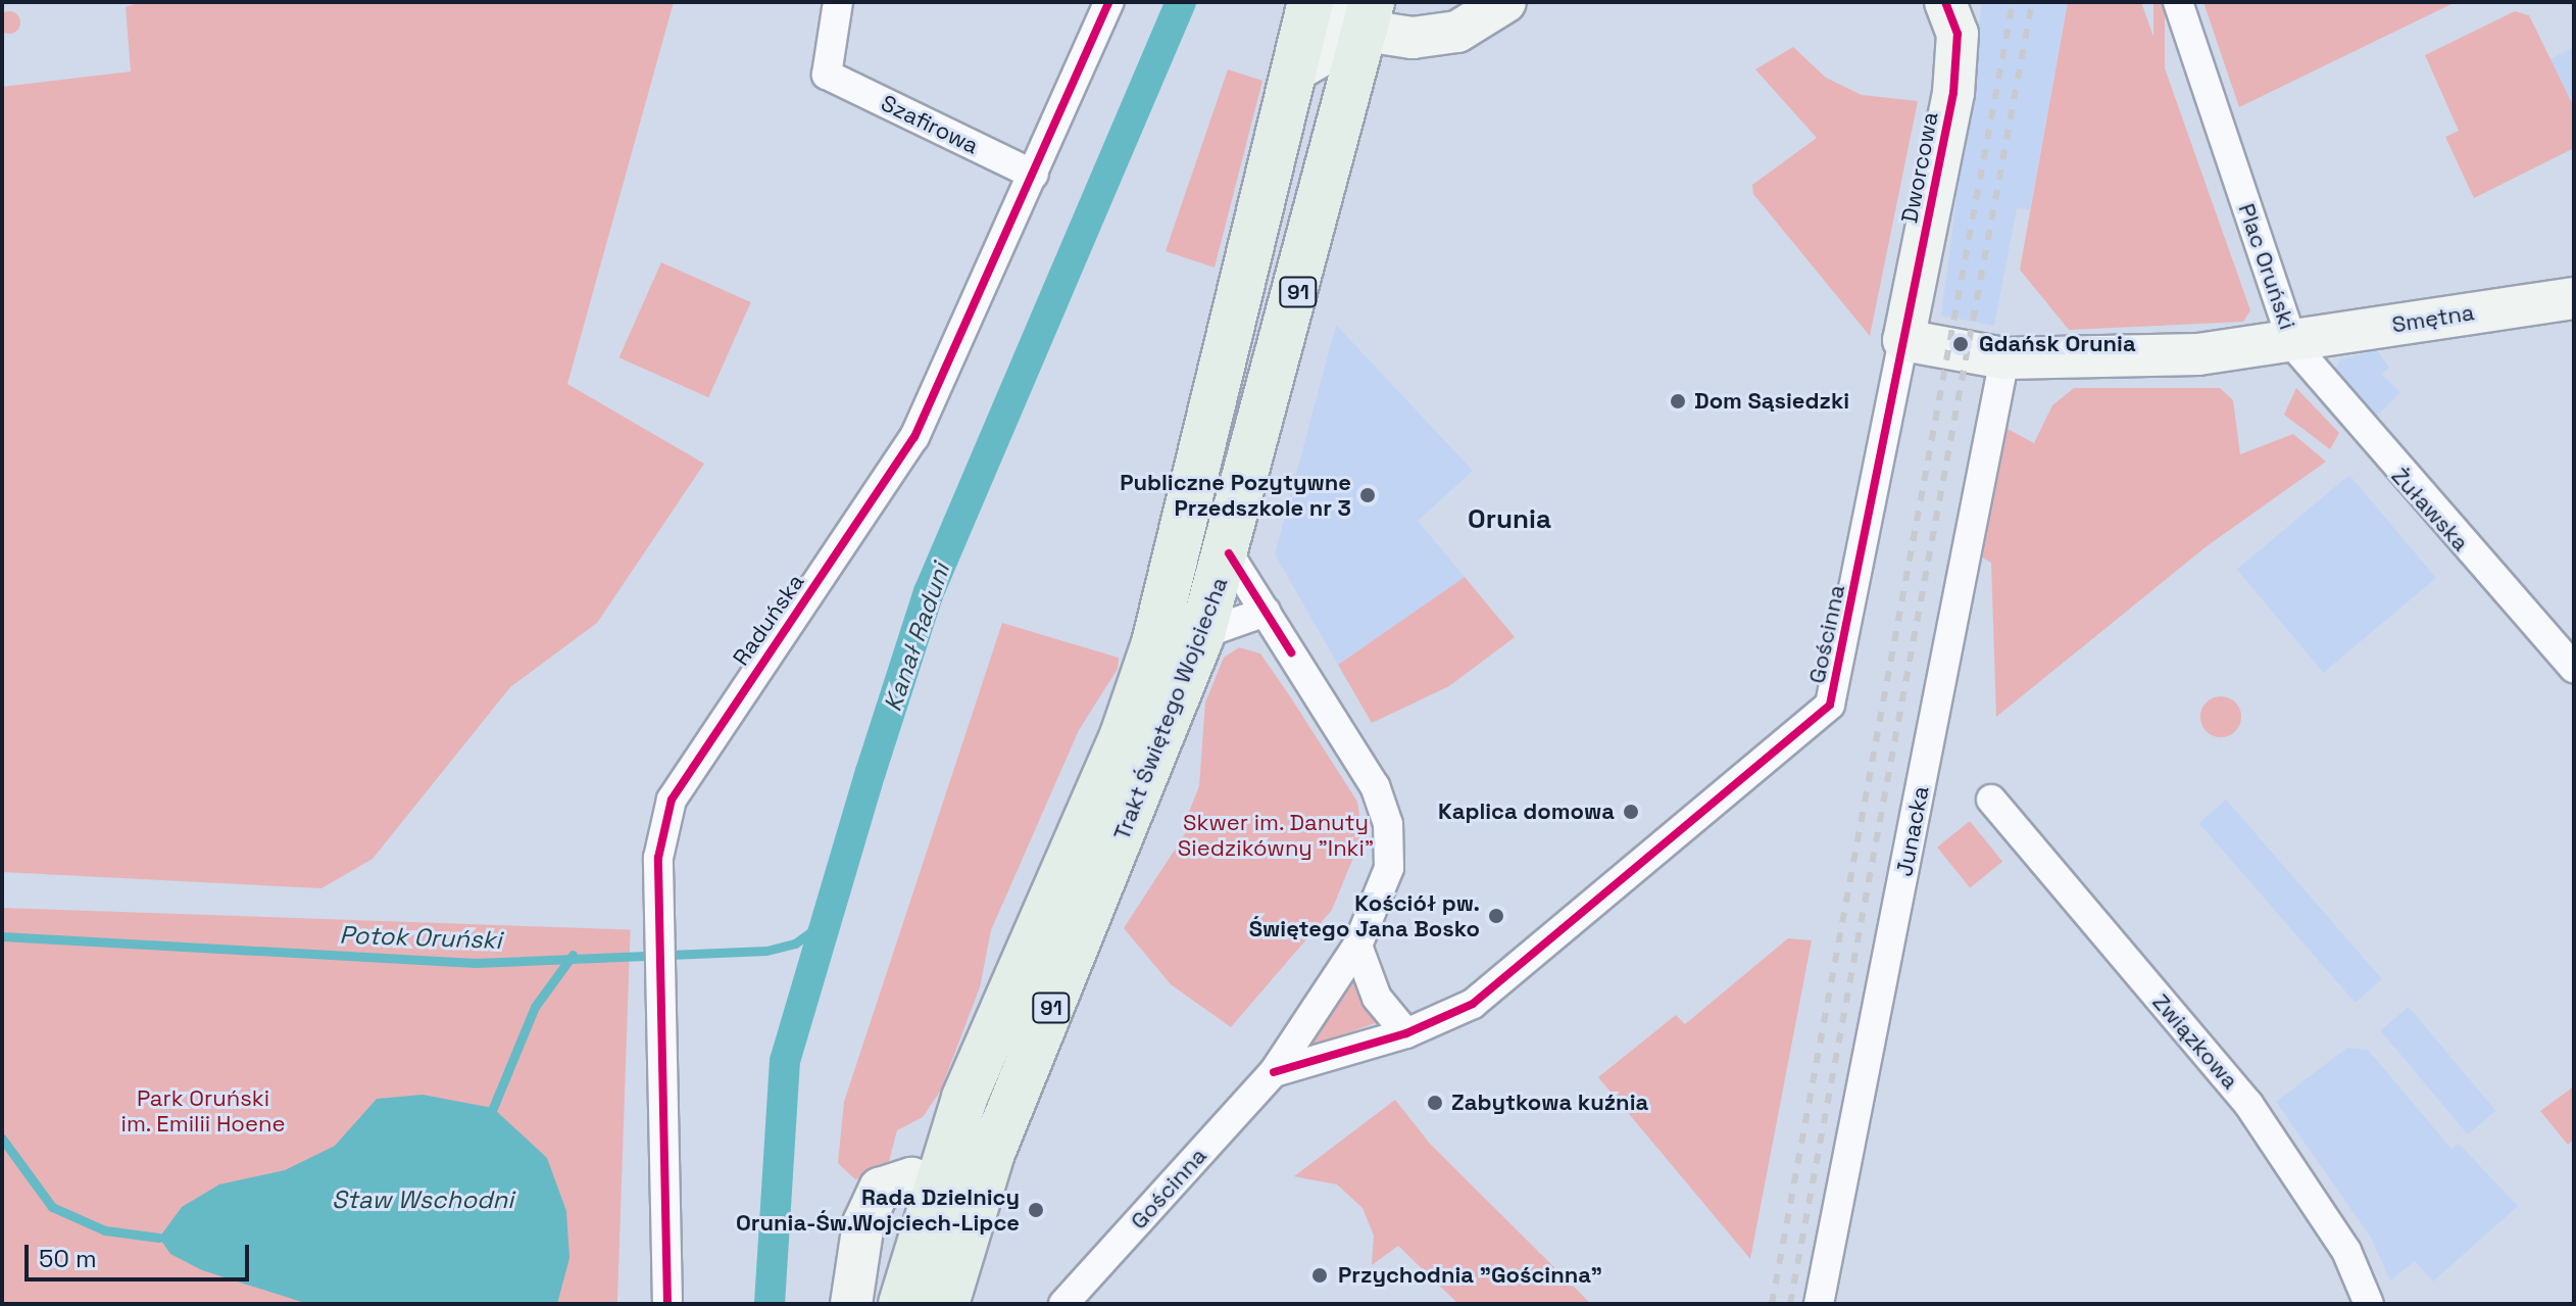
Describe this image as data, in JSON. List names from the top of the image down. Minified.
{"streets":{"main road":["91","Trakt Świętego Wojciecha"],"street":["Szafirowa","Dworcowa","Plac Oruński","Smętna","Żuławska","Raduńska","Gościnna","Junacka","Związkowa"]},"crossings":[["Szafirowa","Raduńska"],["Dworcowa","Plac Oruński"],["Dworcowa","Gościnna"],["Plac Oruński","Smętna"],["Plac Oruński","Żuławska"],["Plac Oruński","Gościnna"],["Plac Oruński","Junacka"],["Smętna","Żuławska"],["Gościnna","Trakt Świętego Wojciecha"]],"districts":["Orunia"],"water":["Kanał Raduni","Potok Oruński","Staw Wschodni"],"parks":["Skwer im. Danuty Siedzikówny \"Inki\"","Park Oruński im. Emilii Hoene"],"places":["Gdańsk Orunia","Dom Sąsiedzki","Publiczne Pozytywne Przedszkole nr 3","Kaplica domowa","Kościół pw. Świętego Jana Bosko","Zabytkowa kuźnia","Rada Dzielnicy Orunia-Św.Wojciech-Lipce","Przychodnia \"Gościnna\""],"scale_bar":"50 m"}
